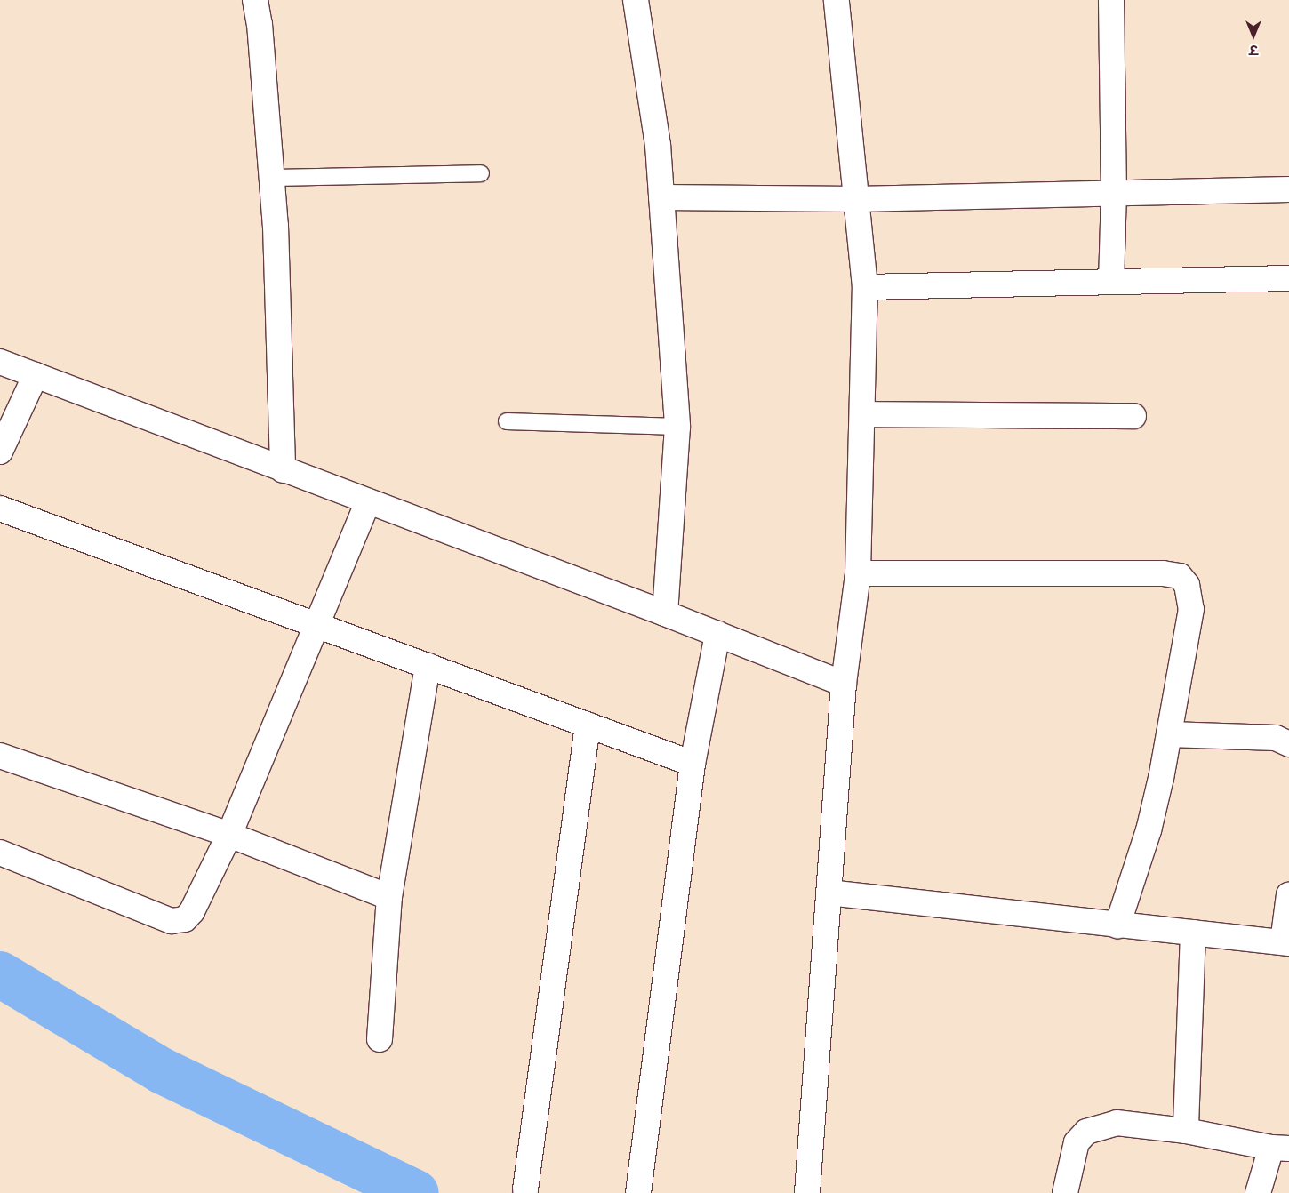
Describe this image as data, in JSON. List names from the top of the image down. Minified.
{"north":"bottom"}
